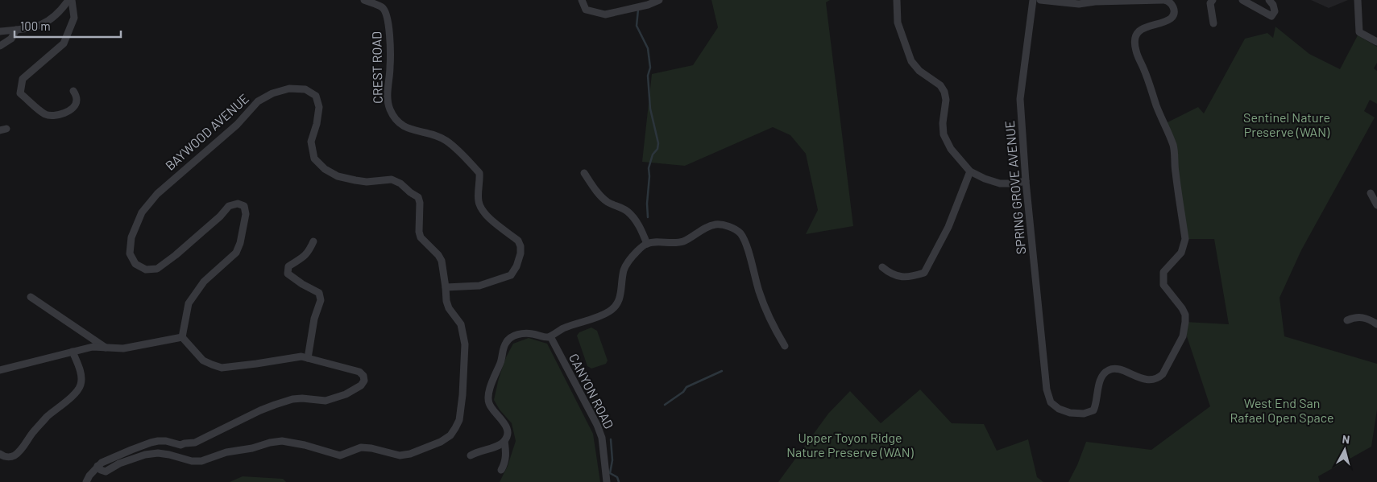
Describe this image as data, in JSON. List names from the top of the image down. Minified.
{"streets":{"street":["CREST ROAD","BAYWOOD AVENUE","SPRING GROVE AVENUE","CANYON ROAD"]},"crossings":[["CREST ROAD","BAYWOOD AVENUE"]],"parks":["Sentinel Nature Preserve (WAN)","West End San Rafael Open Space","Upper Toyon Ridge Nature Preserve (WAN)"],"scale_bar":"100 m","north":"top"}
